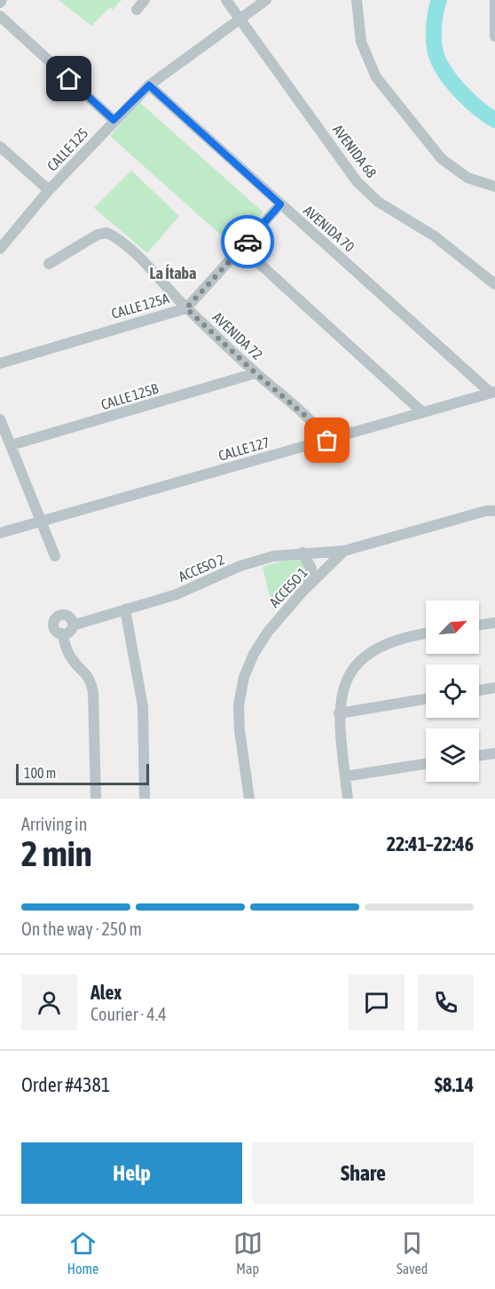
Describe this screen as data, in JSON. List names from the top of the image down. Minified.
{"streets":{"street":["CALLE 125","AVENIDA 68","AVENIDA 70","CALLE 125A","AVENIDA 72","CALLE 125B","CALLE 127","ACCESO 2","ACCESO 1"]},"crossings":[["CALLE 125","AVENIDA 68"],["CALLE 125","AVENIDA 70"],["AVENIDA 70","CALLE 125A"],["AVENIDA 70","CALLE 127"],["CALLE 125A","AVENIDA 72"],["AVENIDA 72","CALLE 125B"],["AVENIDA 72","CALLE 127"],["ACCESO 2","ACCESO 1"]],"districts":["La Ítaba"],"scale_bar":"100 m","north":"top right","page":{"scale":"100 m","heading":["2 min","Arriving in","22:41–22:46"],"panel":["Alex","Courier · 4.4","Order #4381","$8.14"],"bar":"On the way · 250 m","buttons":["Help","Share"],"tabs":["Home","Map","Saved"]}}
